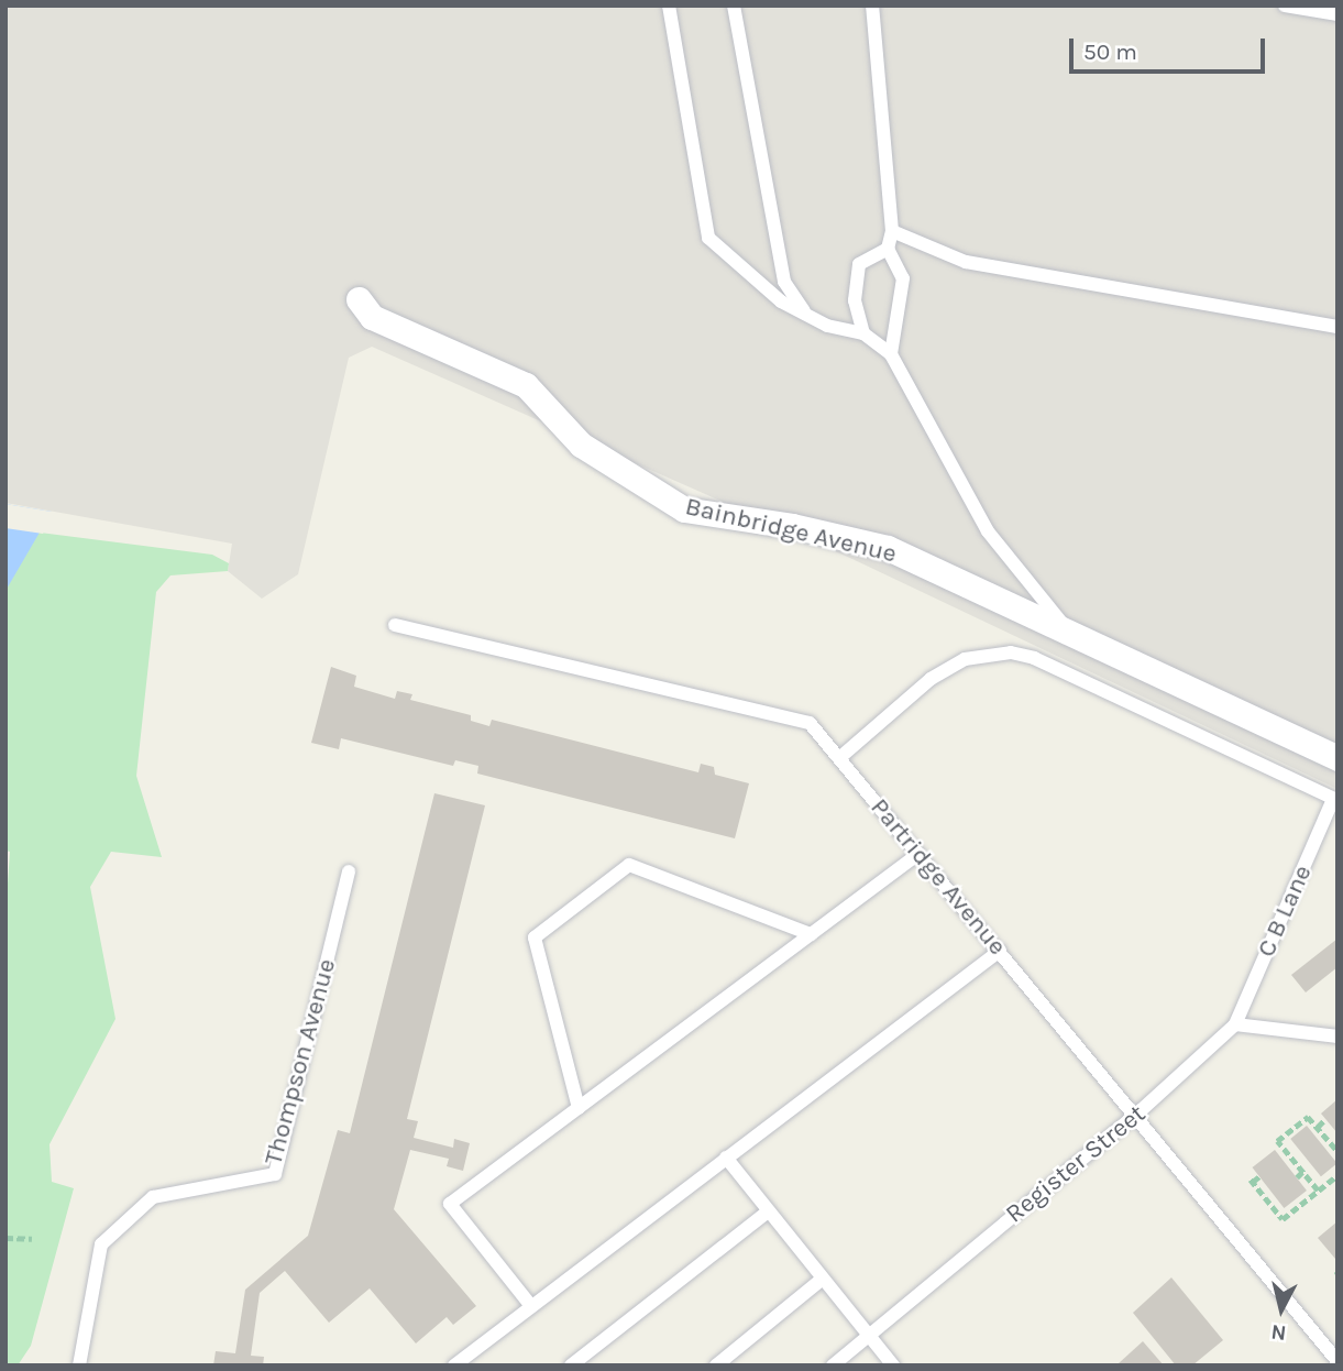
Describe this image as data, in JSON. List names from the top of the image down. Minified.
{"streets":{"street":["Bainbridge Avenue"],"lane":["Partridge Avenue","C B Lane","Thompson Avenue","Register Street"]},"crossings":[["Partridge Avenue","Register Street"],["C B Lane","Register Street"]],"scale_bar":"50 m","north":"bottom"}
